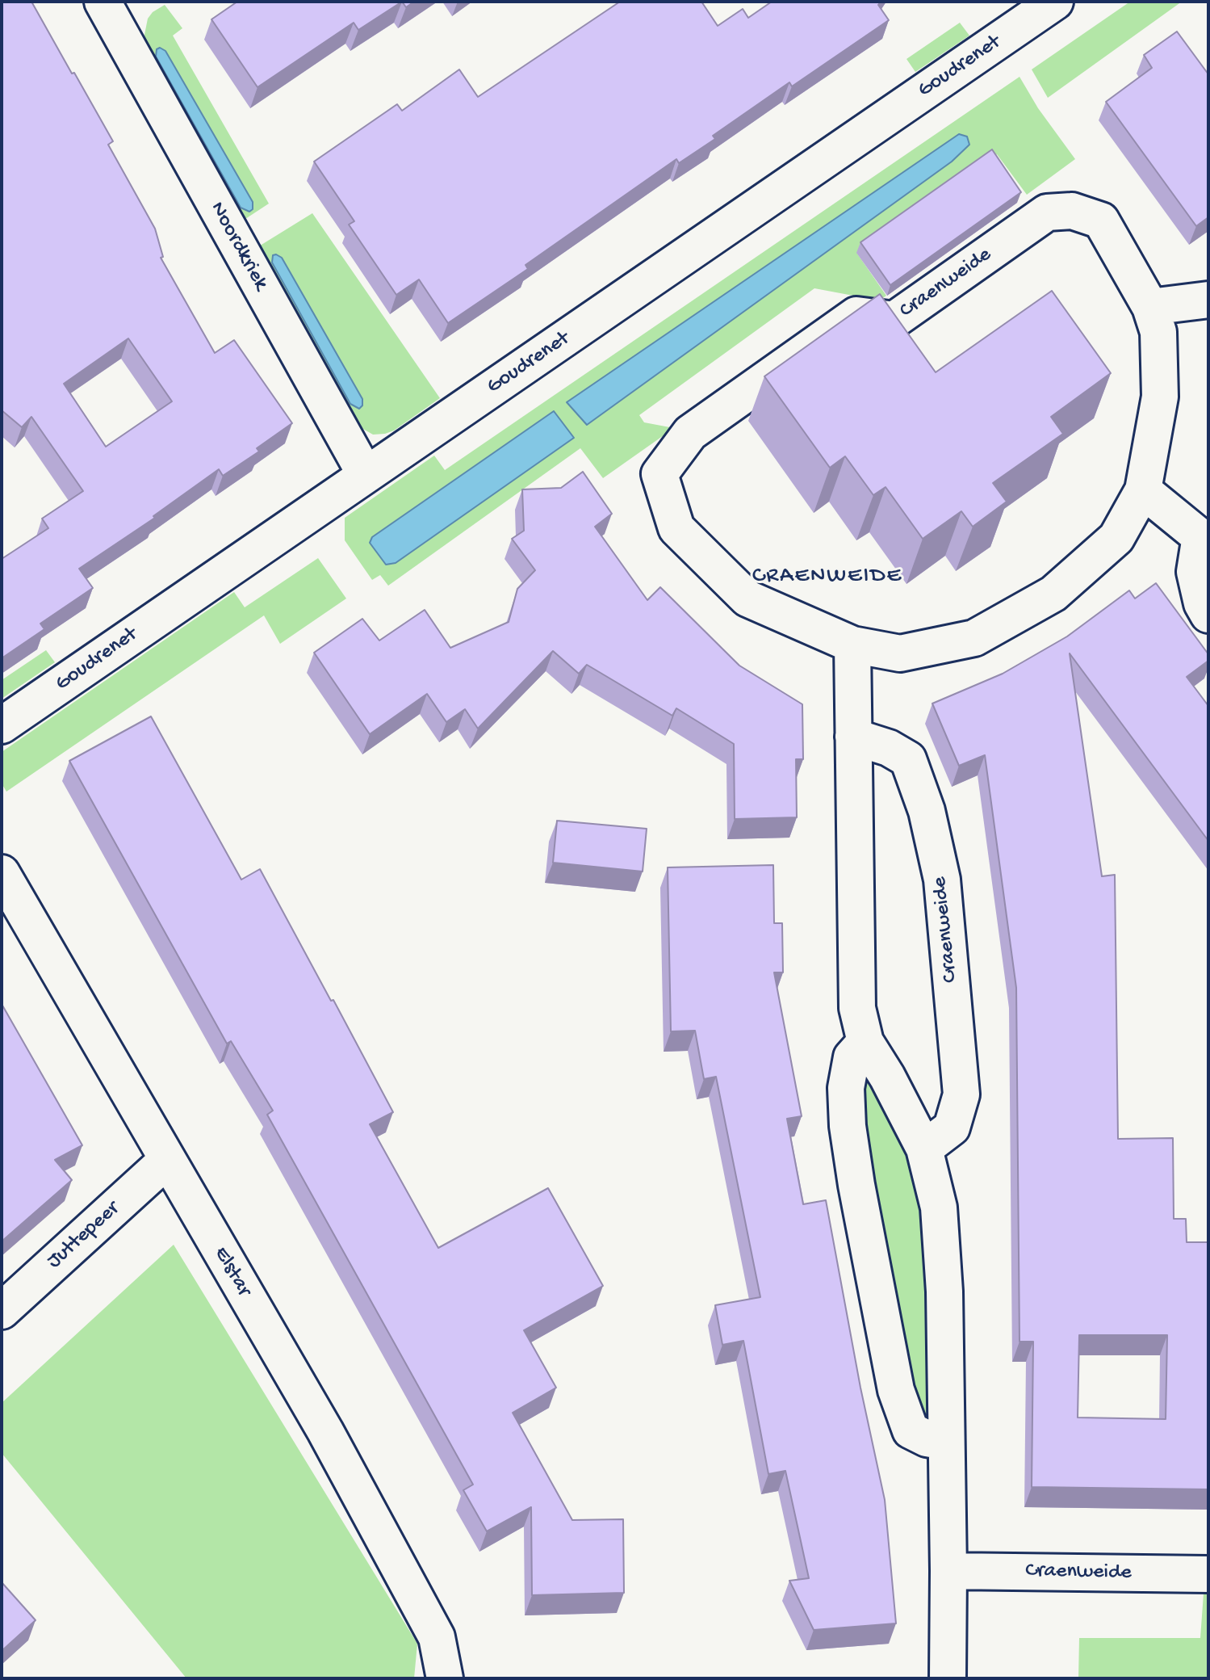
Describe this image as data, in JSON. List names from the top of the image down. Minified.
{"streets":{"street":["Goudrenet","Noordkriek","Craenweide","Juttepeer","Elstar"]},"crossings":[["Goudrenet","Noordkriek"],["Juttepeer","Elstar"]],"districts":["CRAENWEIDE"]}
